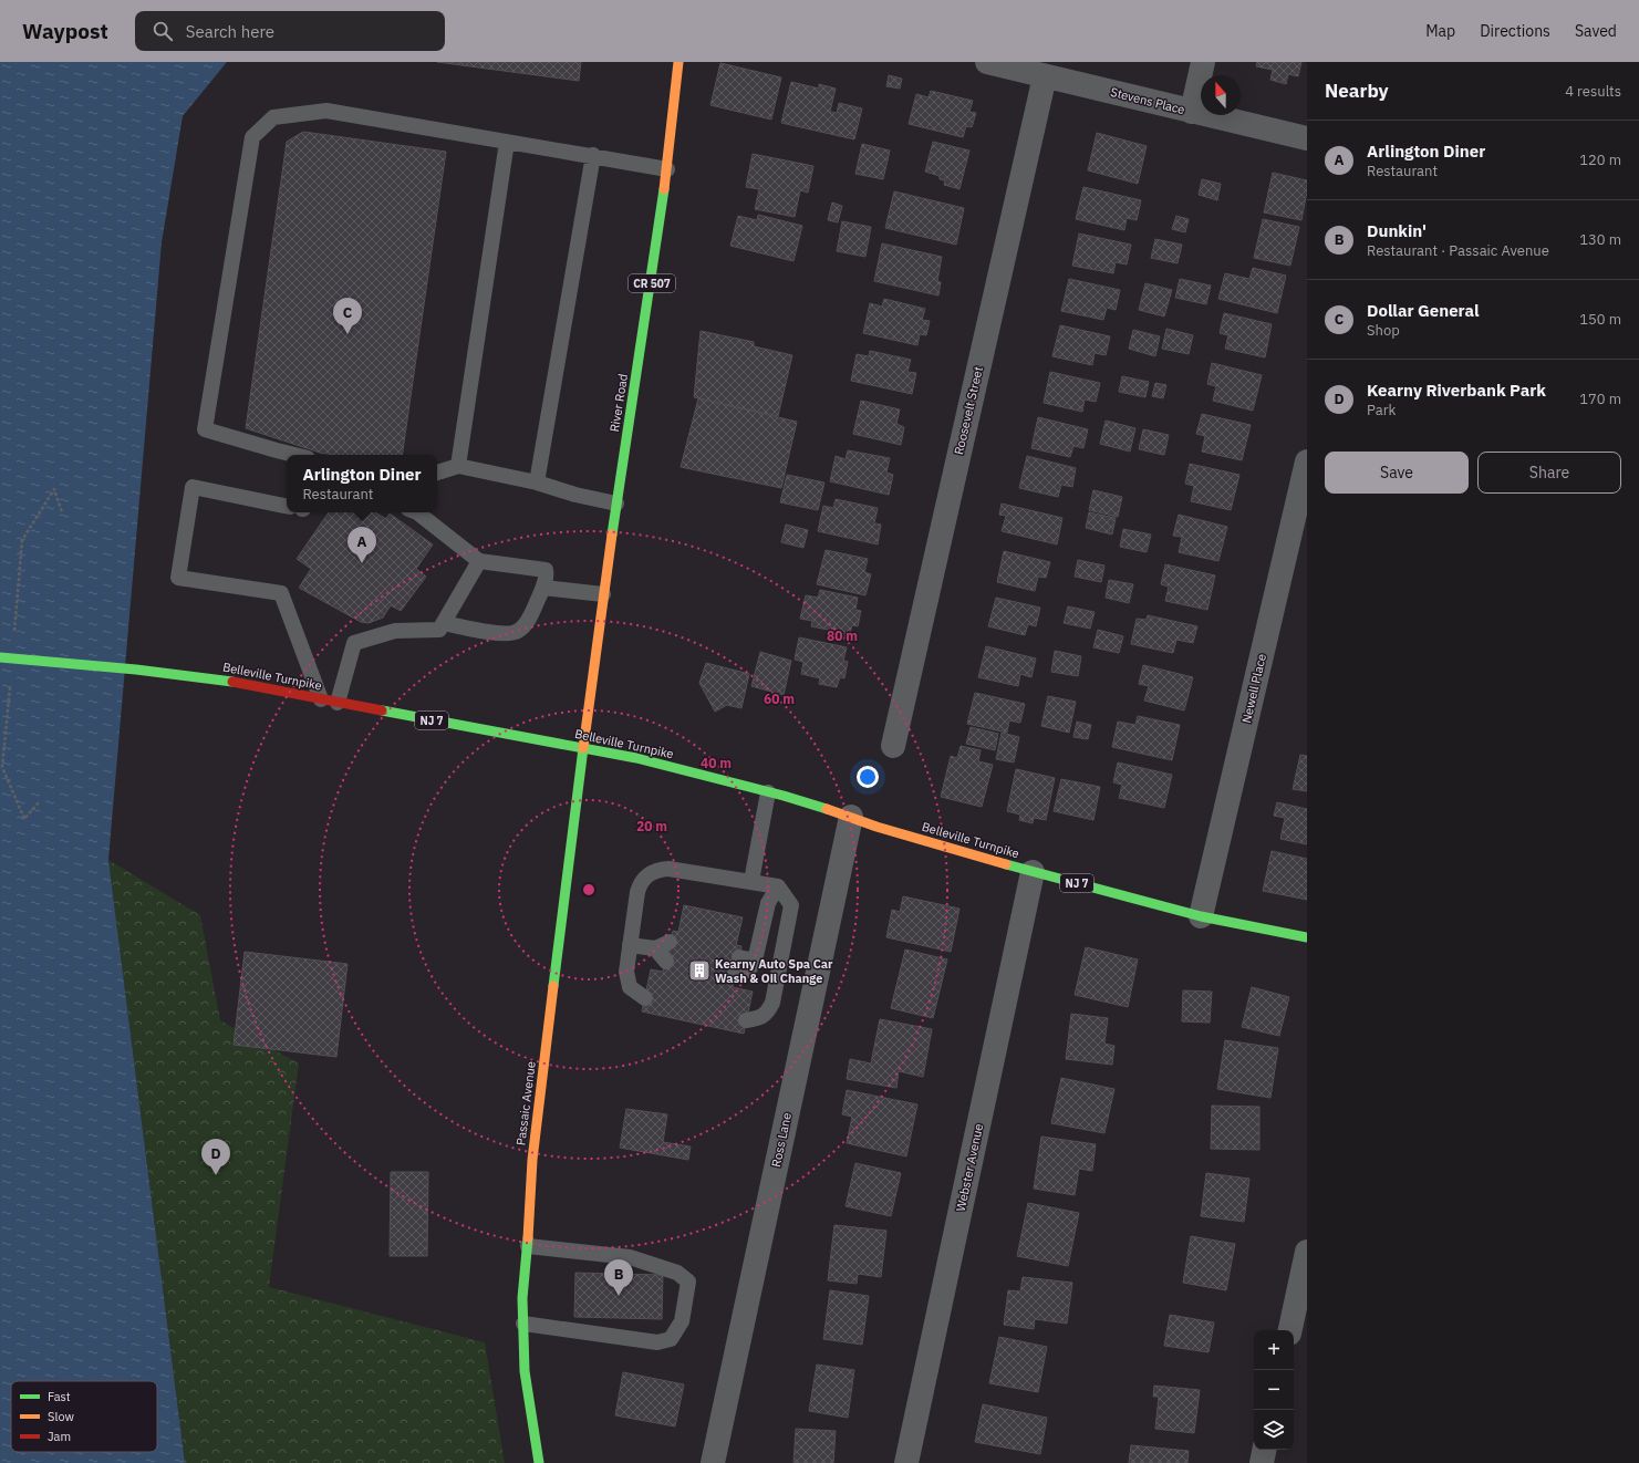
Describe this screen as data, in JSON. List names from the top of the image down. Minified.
{"streets":{"main road":["CR 507","River Road","Belleville Turnpike","NJ 7","Passaic Avenue"],"street":["Stevens Place","Roosevelt Street","Newell Place","Ross Lane","Webster Avenue"]},"crossings":[["Stevens Place","Roosevelt Street"],["River Road","Belleville Turnpike"],["River Road","Passaic Avenue"],["Belleville Turnpike","Newell Place"],["Belleville Turnpike","Passaic Avenue"],["Belleville Turnpike","Ross Lane"],["Belleville Turnpike","Webster Avenue"]],"places":{"building":["Kearny Auto Spa Car Wash & Oil Change"]},"legend":["Fast","Slow","Jam"],"north":"top","page":{"header":"Waypost","search":"Search here","nav":["Map","Directions","Saved"],"heading":["Nearby","4 results"],"list":[{"mark":"A","name":"Arlington Diner","note":"Restaurant","value":"120 m"},{"mark":"B","name":"Dunkin'","note":"Restaurant · Passaic Avenue","value":"130 m"},{"mark":"C","name":"Dollar General","note":"Shop","value":"150 m"},{"mark":"D","name":"Kearny Riverbank Park","note":"Park","value":"170 m"}],"pins":["C","A","D","B"],"buttons":["Save","Share"],"popup":["Arlington Diner","Restaurant"],"map_buttons":["+","−"]},"rings":["80 m","60 m","40 m","20 m"]}
